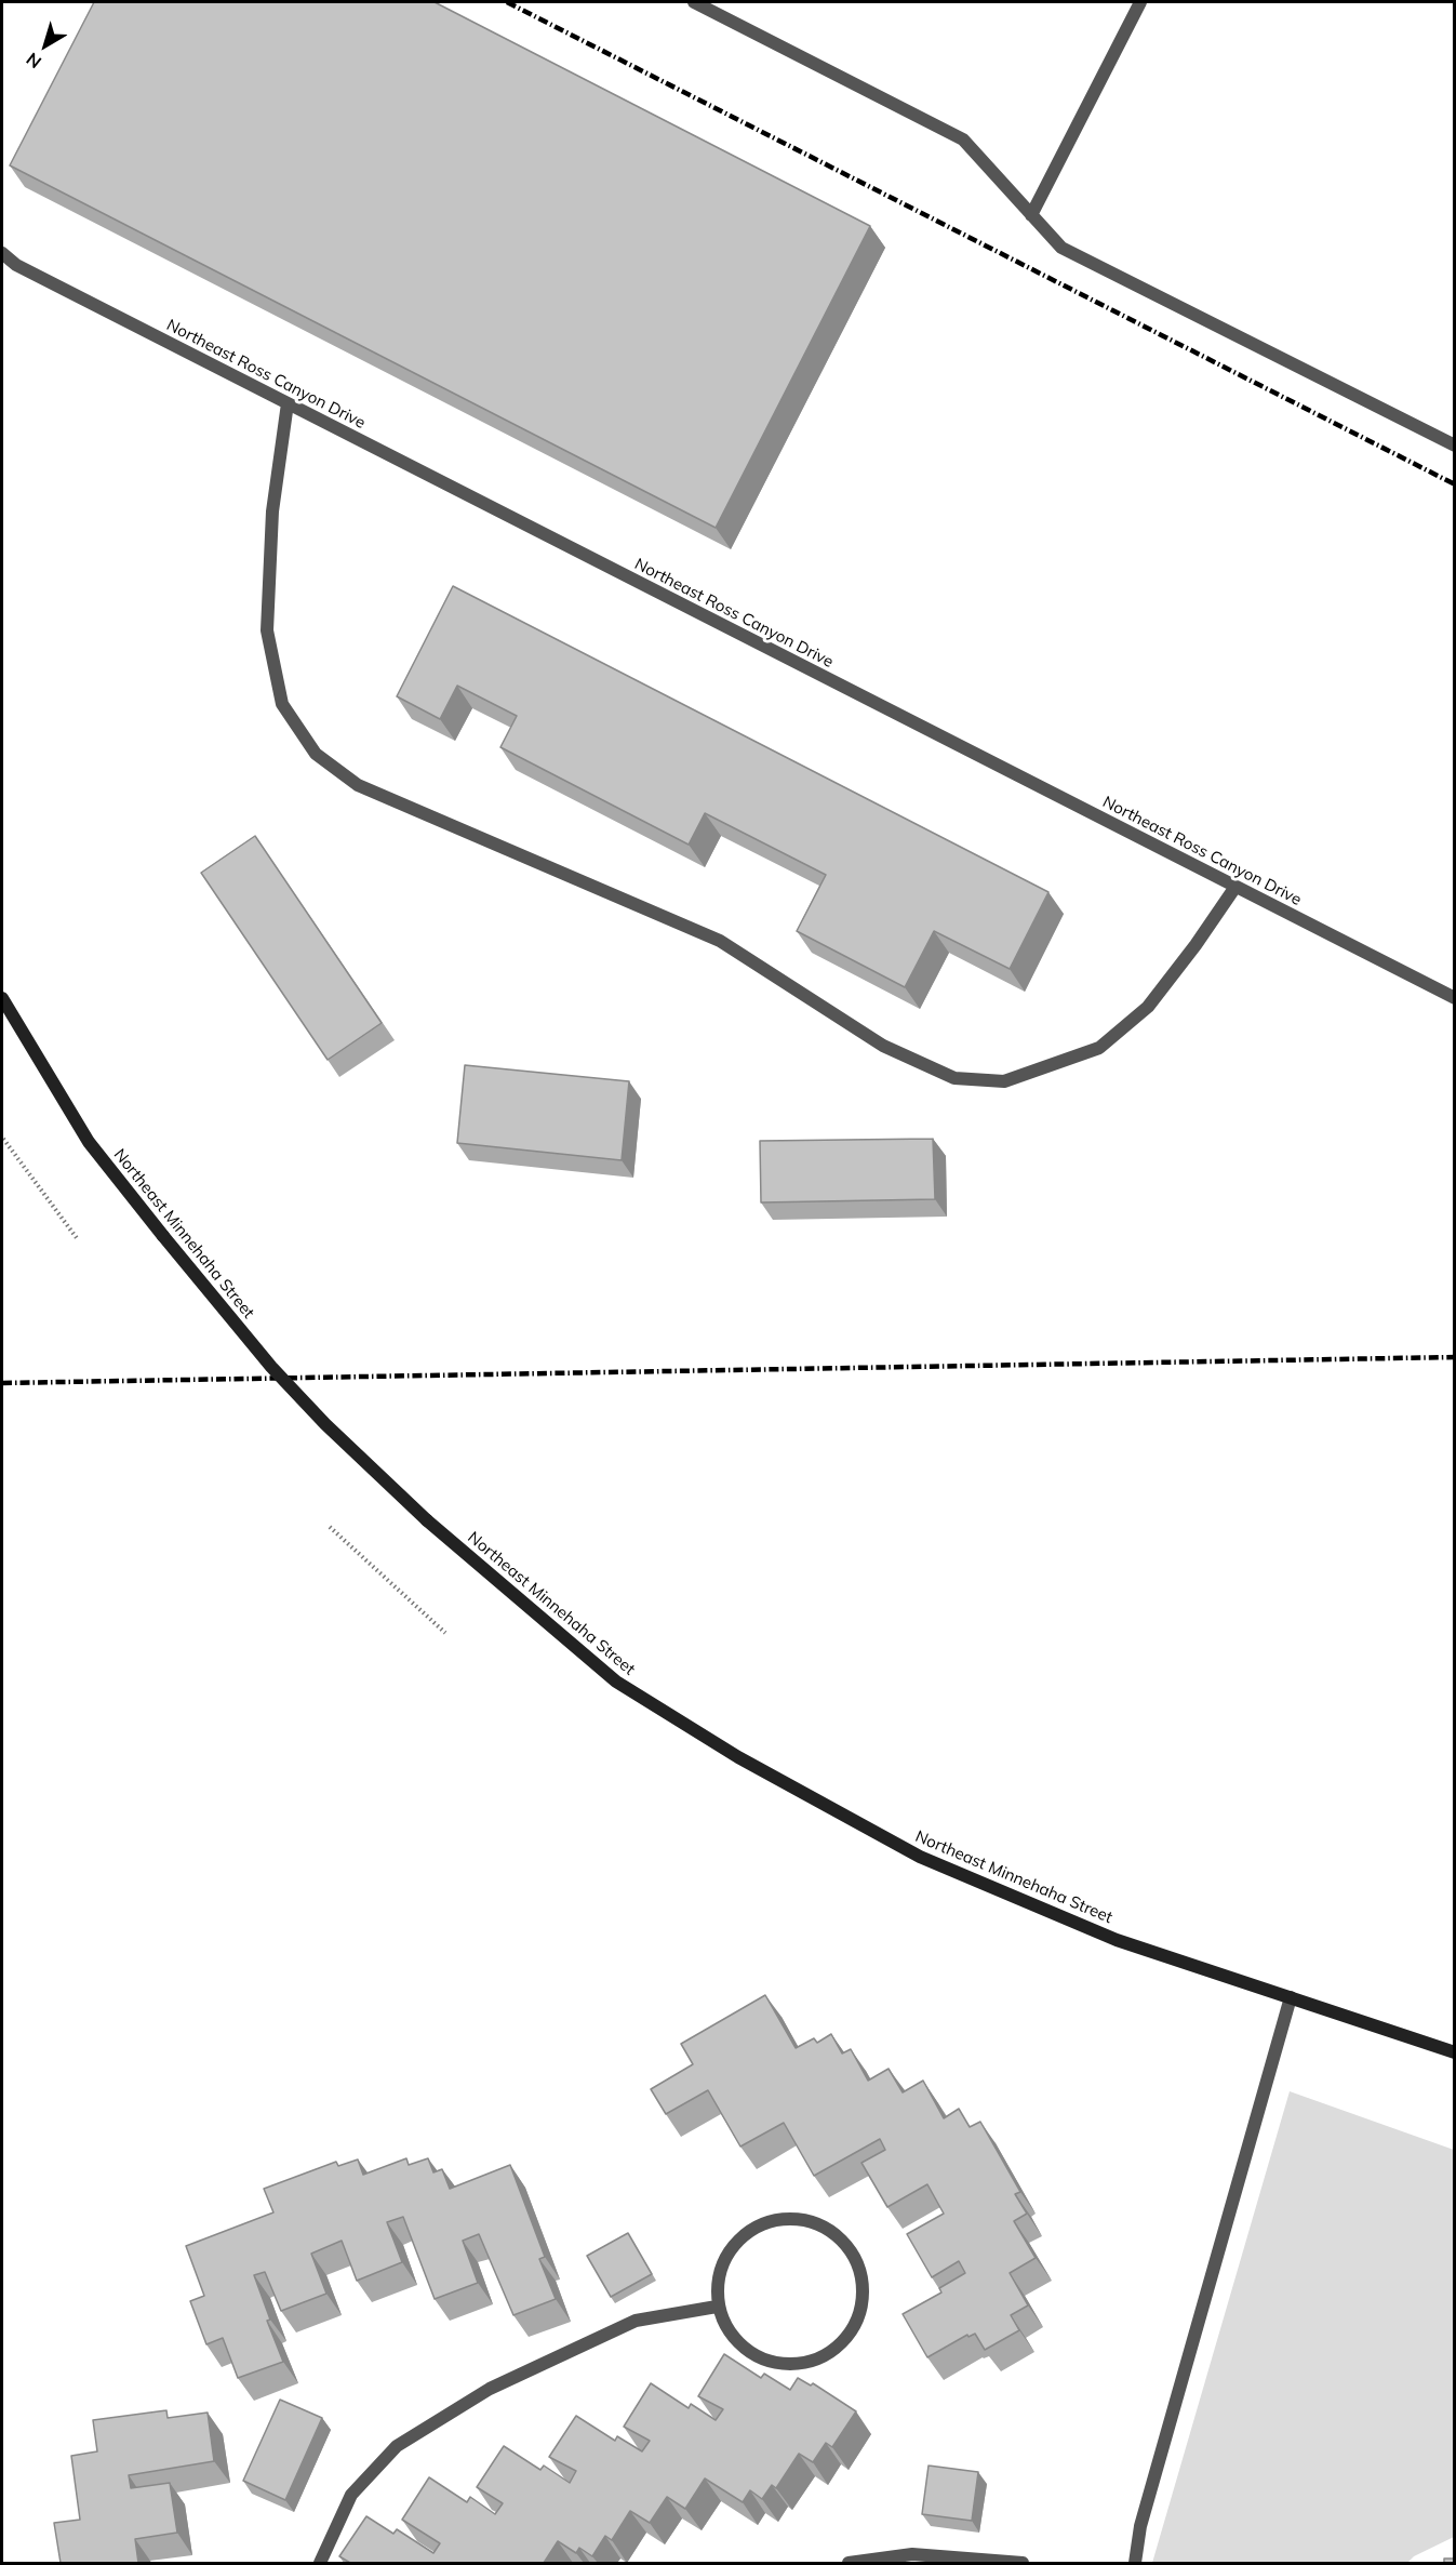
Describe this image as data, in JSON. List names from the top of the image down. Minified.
{"streets":{"main road":["Northeast Minnehaha Street"],"lane":["Northeast Ross Canyon Drive"]},"north":"bottom left"}
